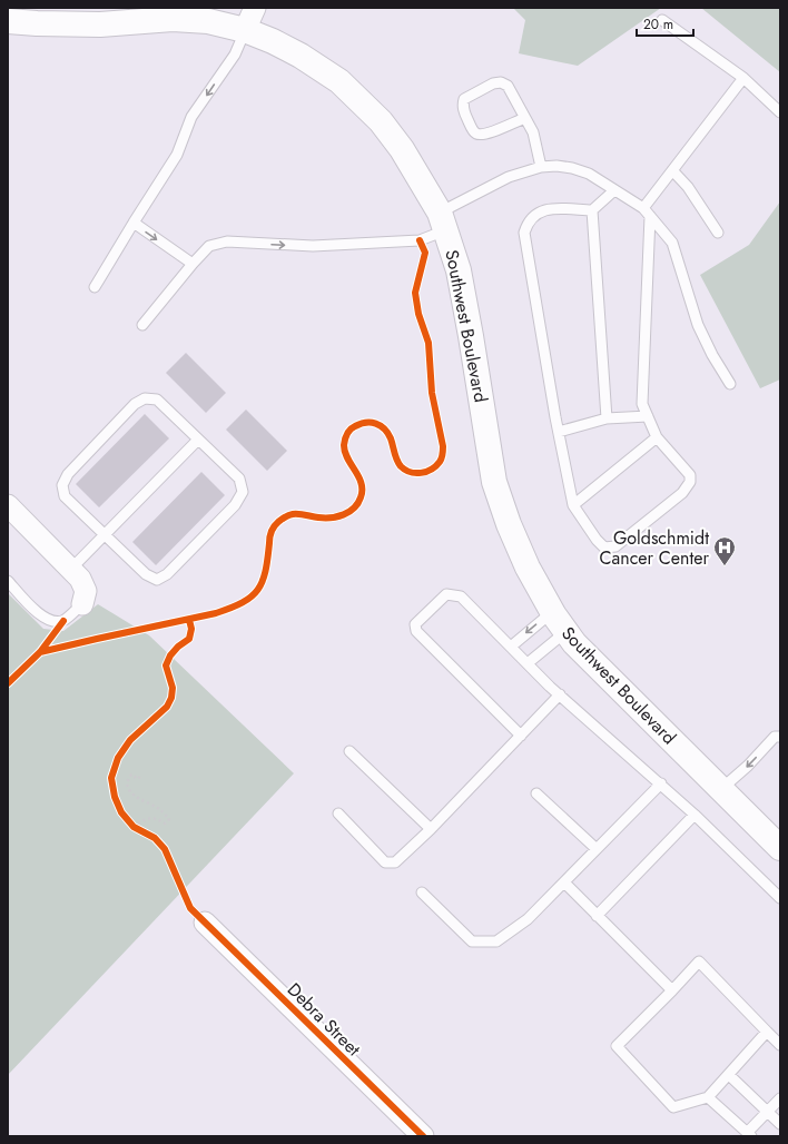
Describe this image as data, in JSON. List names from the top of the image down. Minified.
{"streets":{"main road":["Southwest Boulevard"],"street":["Debra Street"]},"places":{"hospital":["Goldschmidt Cancer Center"]},"scale_bar":"20 m"}
